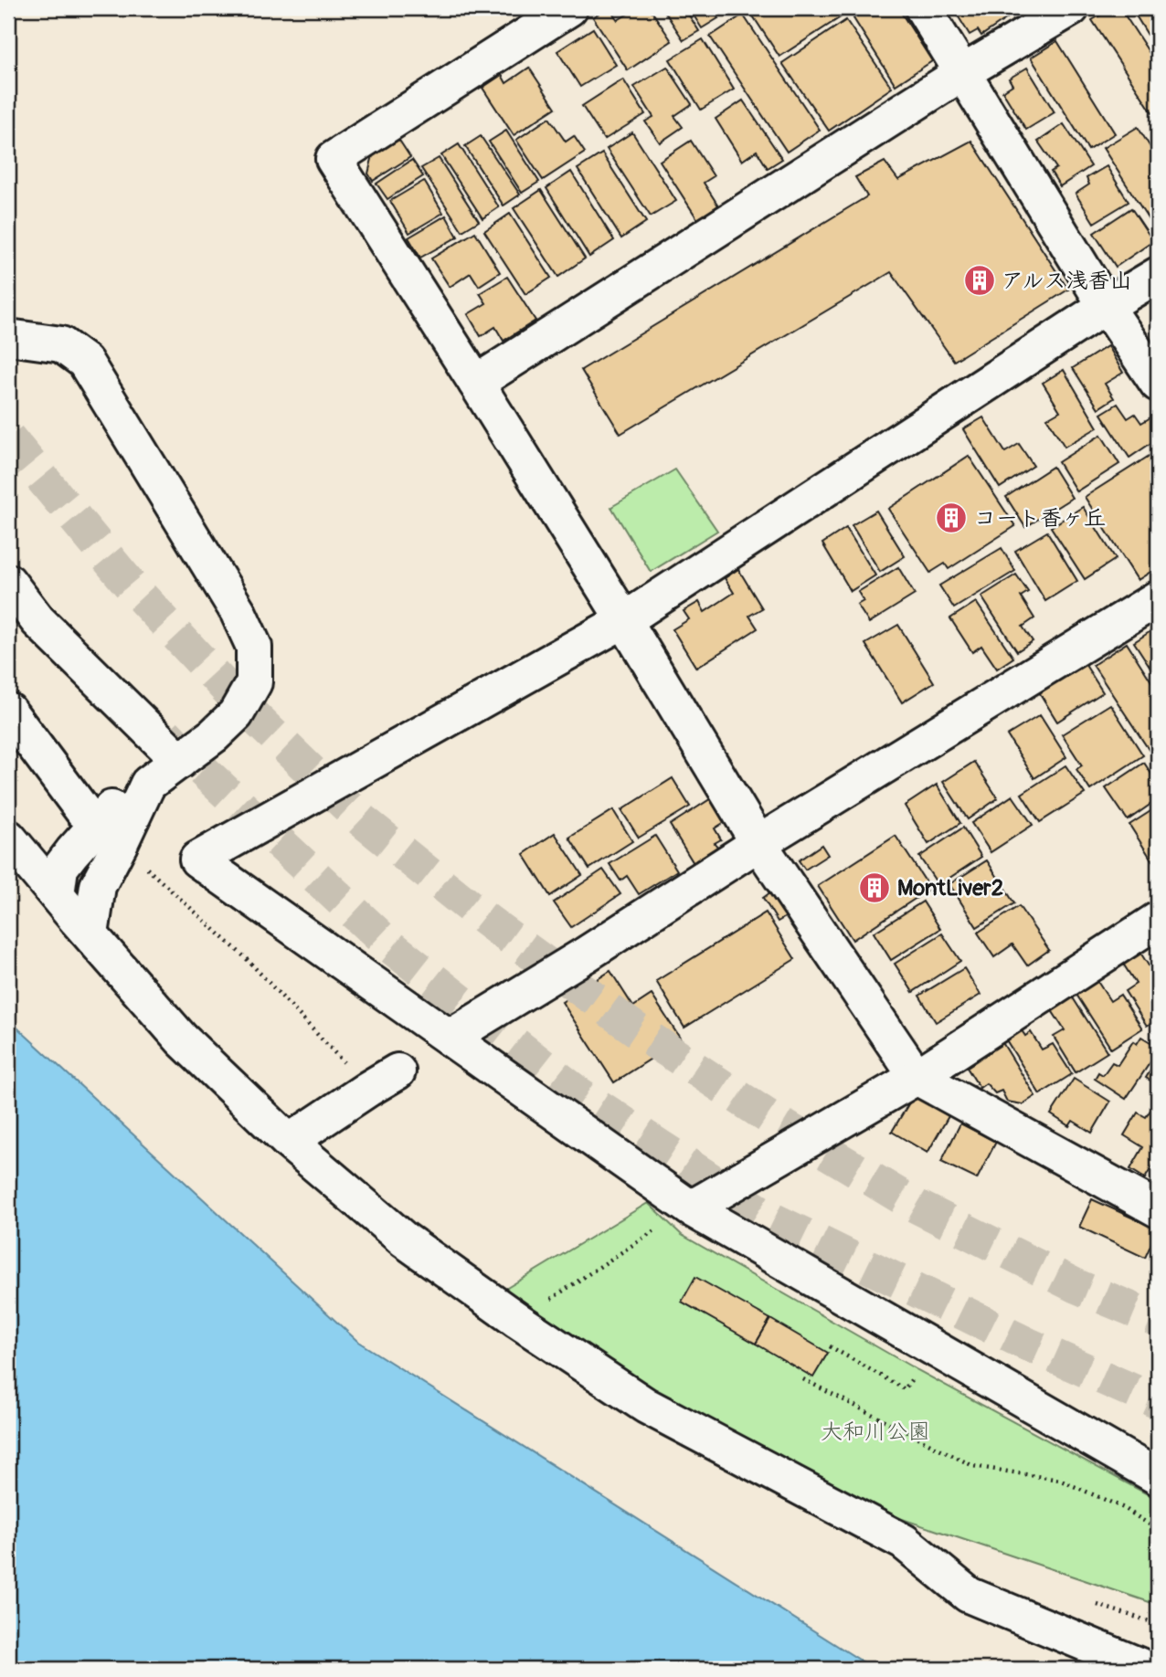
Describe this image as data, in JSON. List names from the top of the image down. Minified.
{"parks":["大和川公園"],"places":{"building":["アルス浅香山","コート香ヶ丘","MontLiver2"]}}
